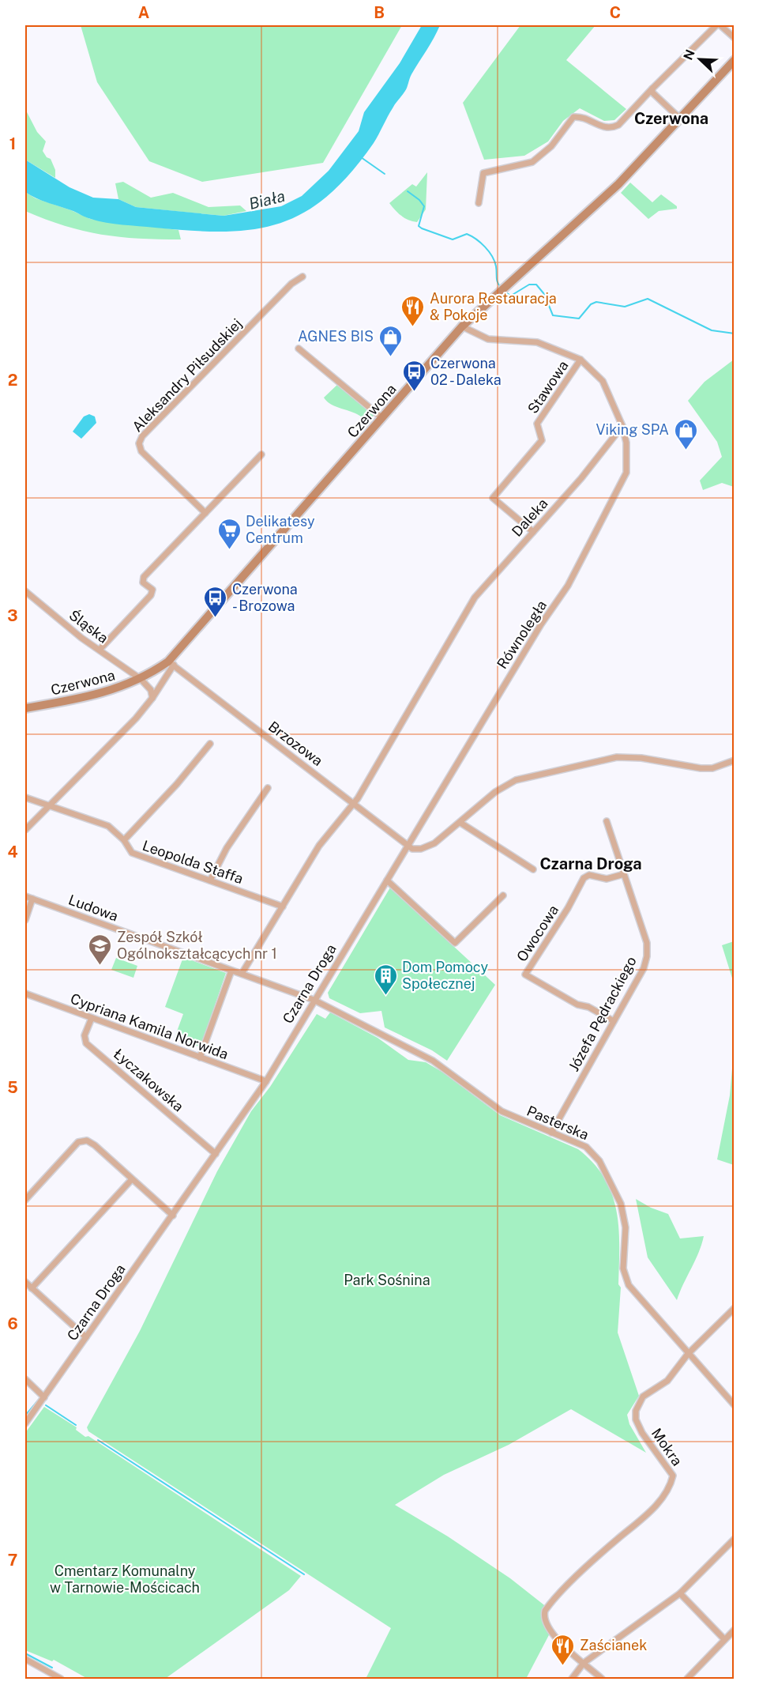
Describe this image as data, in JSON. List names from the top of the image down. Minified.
{"streets":{"main road":["Czerwona"],"street":["Aleksandry Piłsudskiej","Stawowa","Daleka","Śląska","Równoległa","Brzozowa","Leopolda Staffa","Ludowa","Owocowa","Czarna Droga","Józefa Pędrackiego","Cypriana Kamila Norwida","Łyczakowska","Pasterska","Mokra"]},"crossings":[["Stawowa","Daleka"],["Czerwona","Śląska"],["Czerwona","Brzozowa"],["Daleka","Równoległa"],["Daleka","Brzozowa"],["Daleka","Leopolda Staffa"],["Daleka","Ludowa"],["Równoległa","Brzozowa"],["Równoległa","Czarna Droga"],["Brzozowa","Czarna Droga"],["Ludowa","Czarna Droga"],["Ludowa","Pasterska"],["Owocowa","Józefa Pędrackiego"],["Czarna Droga","Cypriana Kamila Norwida"],["Czarna Droga","Łyczakowska"],["Czarna Droga","Pasterska"],["Józefa Pędrackiego","Pasterska"],["Cypriana Kamila Norwida","Łyczakowska"],["Pasterska","Mokra"]],"districts":["Czerwona","Czarna Droga"],"water":["Biała"],"parks":["Park Sośnina","Cmentarz Komunalny w Tarnowie-Mościcach"],"places":{"restaurant":["Aurora Restauracja & Pokoje","Zaścianek"],"shop":["AGNES BIS","Viking SPA"],"bus stop":["Czerwona 02 - Daleka","Czerwona - Brozowa"],"supermarket":["Delikatesy Centrum"],"school or university":["Zespół Szkół Ogólnokształcących nr 1"],"building":["Dom Pomocy Społecznej"]},"north":"top left","grid":{"columns":["A","B","C"],"rows":["1","2","3","4","5","6","7"]}}
